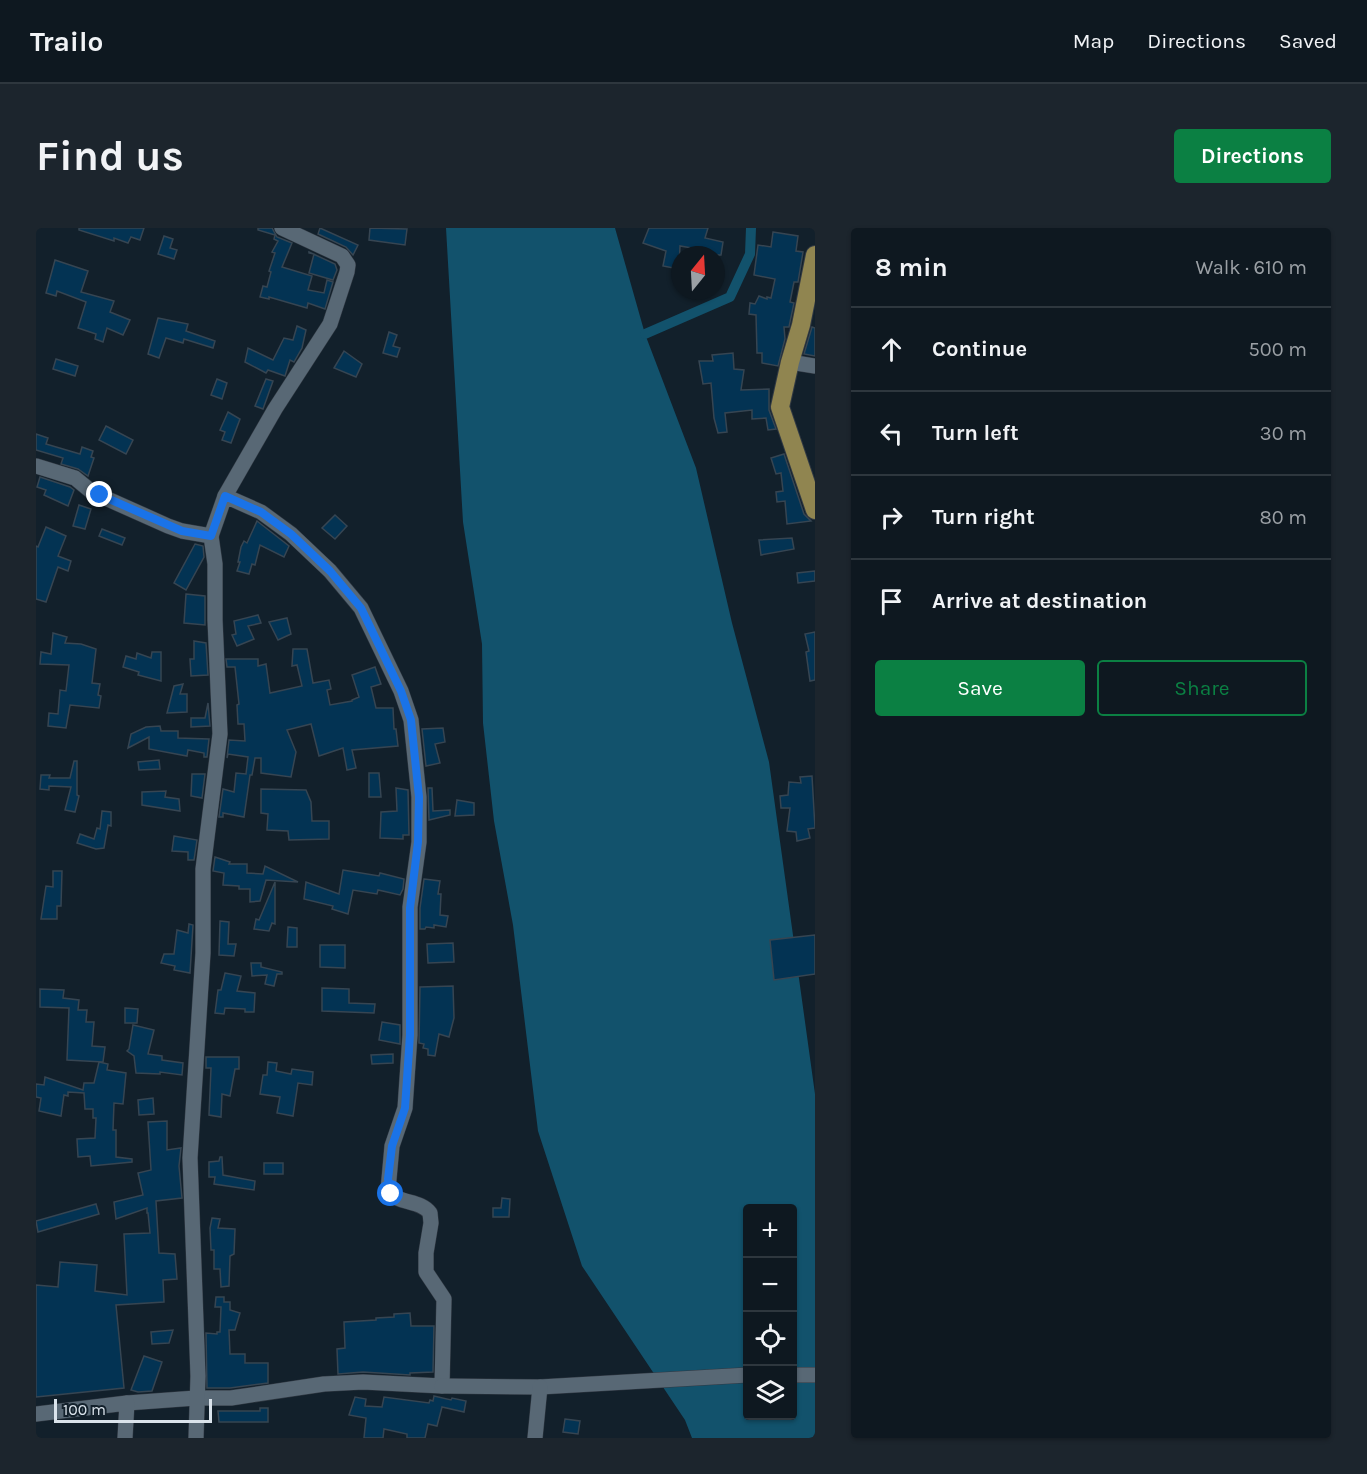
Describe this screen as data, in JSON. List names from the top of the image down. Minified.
{"scale_bar":"100 m","north":"top","page":{"header":"Trailo","nav":["Map","Directions","Saved"],"buttons":["Directions",["Save","Share"]],"title":"Find us","heading":["8 min","Walk · 610 m"],"list":[["Continue","500 m"],["Turn left","30 m"],["Turn right","80 m"],"Arrive at destination"],"map_buttons":["+","−"],"scale":"100 m"}}
